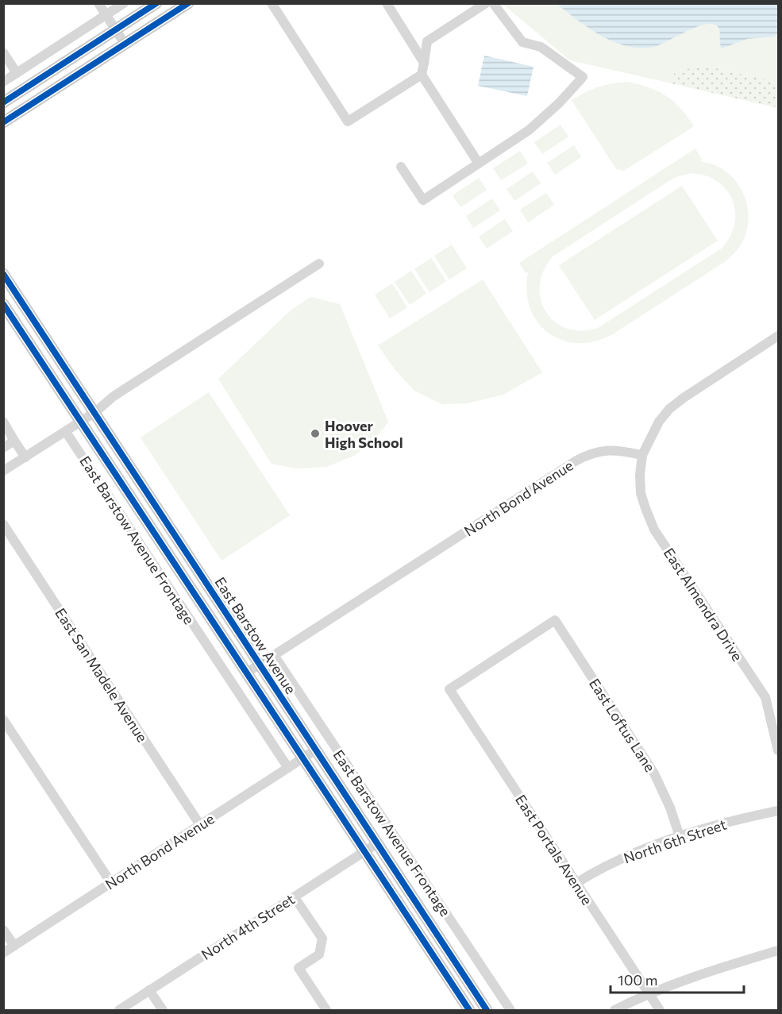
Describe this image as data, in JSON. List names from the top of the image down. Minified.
{"streets":{"main road":["East Barstow Avenue"],"street":["North Bond Avenue","East Barstow Avenue Frontage","East Almendra Drive","East San Madele Avenue","East Loftus Lane","North 6th Street","East Portals Avenue","North 4th Street"]},"crossings":[["North Bond Avenue","East Barstow Avenue Frontage"],["North Bond Avenue","East Almendra Drive"],["North Bond Avenue","East Barstow Avenue"],["North Bond Avenue","East San Madele Avenue"],["East Barstow Avenue","North 4th Street"],["East Loftus Lane","North 6th Street"],["East Loftus Lane","East Portals Avenue"],["North 6th Street","East Portals Avenue"]],"places":["Hoover High School"],"scale_bar":"100 m"}
